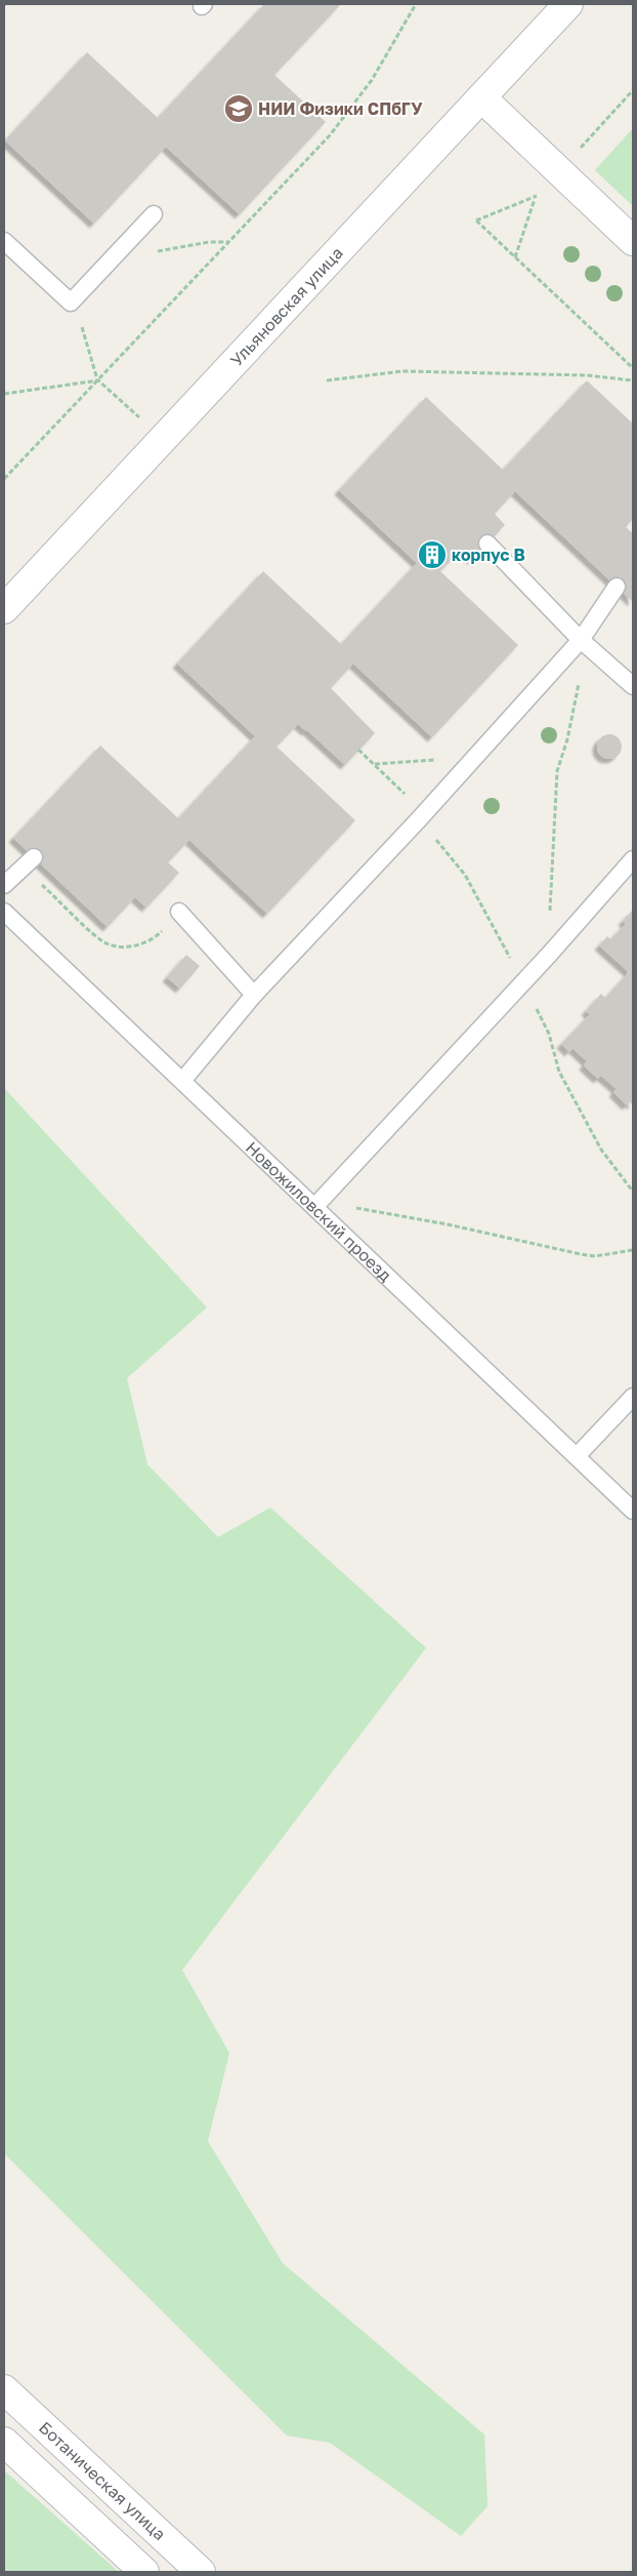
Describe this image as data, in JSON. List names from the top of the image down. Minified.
{"streets":{"street":["Ульяновская улица","Ботаническая улица"],"lane":["Новожиловский проезд"]},"places":{"school or university":["НИИ Физики СПбГУ"],"building":["корпус В"]}}
